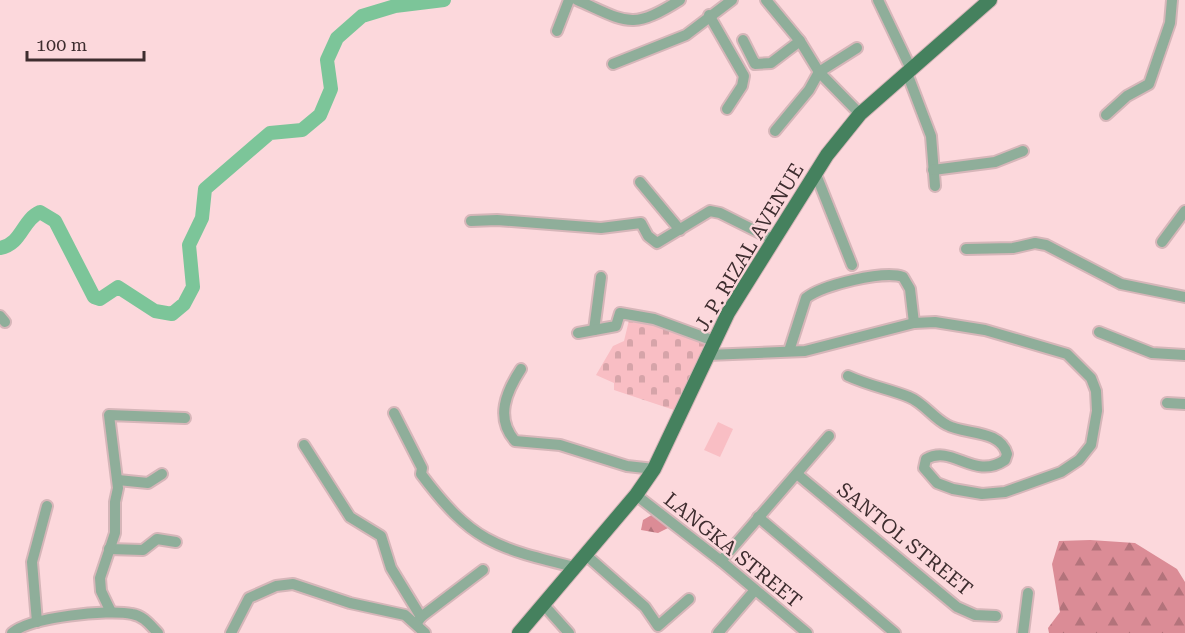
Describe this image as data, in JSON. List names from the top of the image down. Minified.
{"streets":{"main road":["J. P. RIZAL AVENUE"],"street":["SANTOL STREET","LANGKA STREET"]},"crossings":[["J. P. RIZAL AVENUE","LANGKA STREET"]],"scale_bar":"100 m"}
